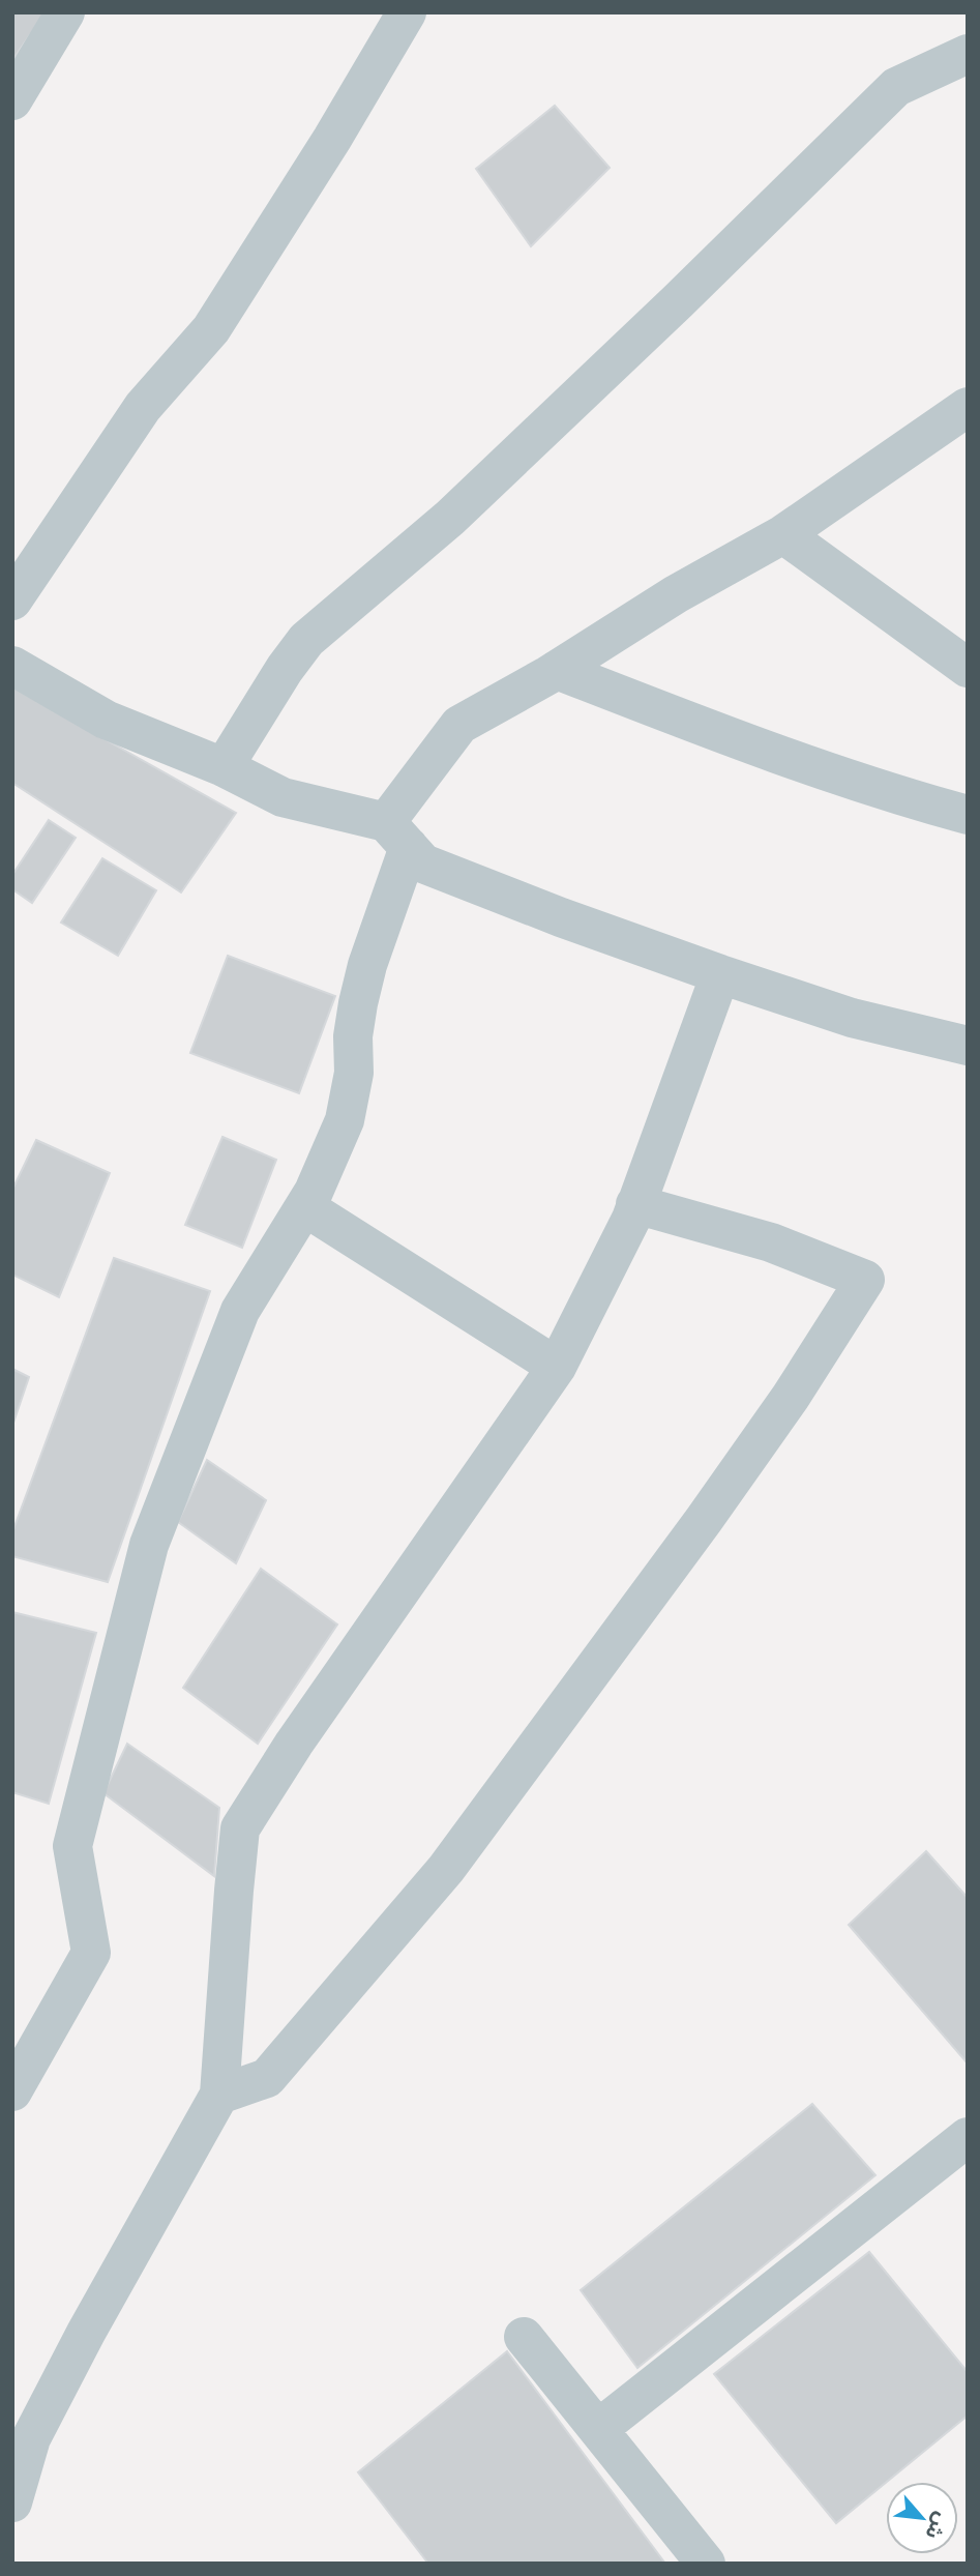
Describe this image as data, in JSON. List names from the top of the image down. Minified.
{"north":"bottom right"}
